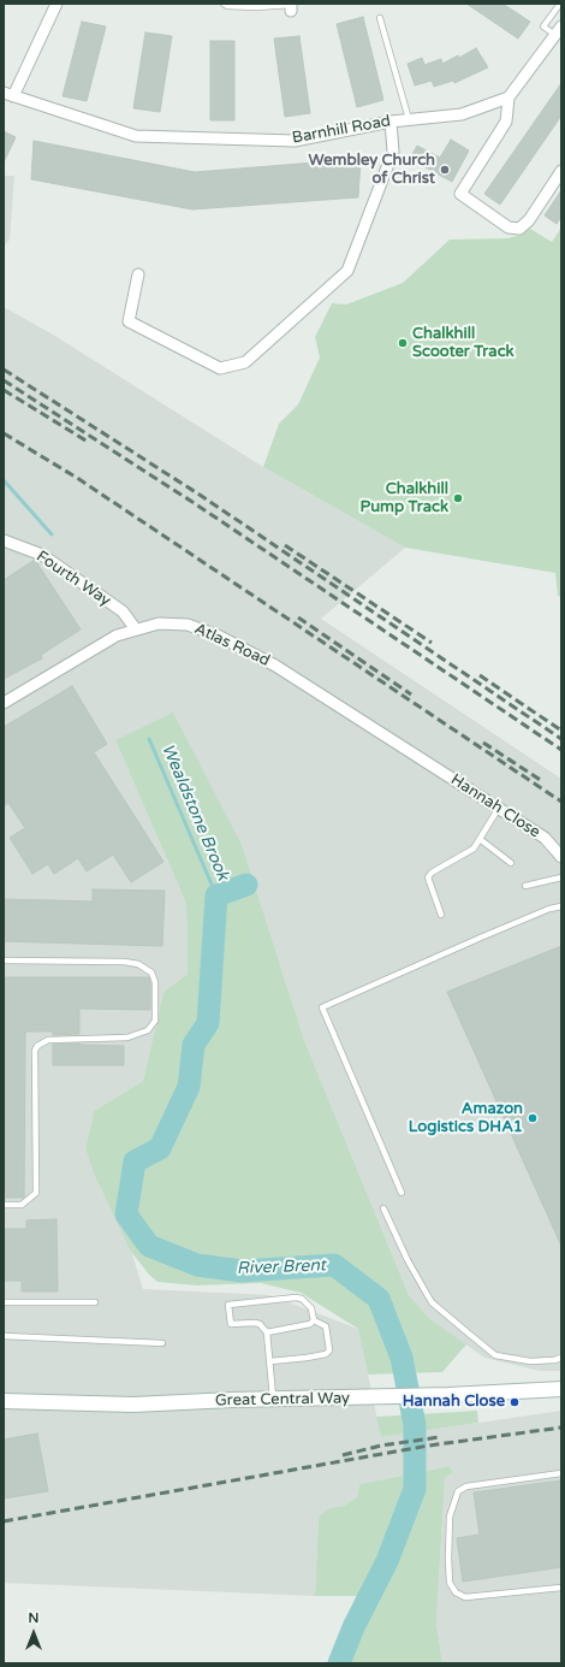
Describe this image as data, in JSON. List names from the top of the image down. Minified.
{"streets":{"main road":["Great Central Way"],"street":["Barnhill Road","Fourth Way","Atlas Road","Hannah Close"]},"crossings":[["Fourth Way","Atlas Road"],["Atlas Road","Hannah Close"]],"water":["Wealdstone Brook","River Brent"],"places":["Wembley Church of Christ","Chalkhill Scooter Track","Chalkhill Pump Track","Amazon Logistics DHA1","Hannah Close"],"north":"top"}
